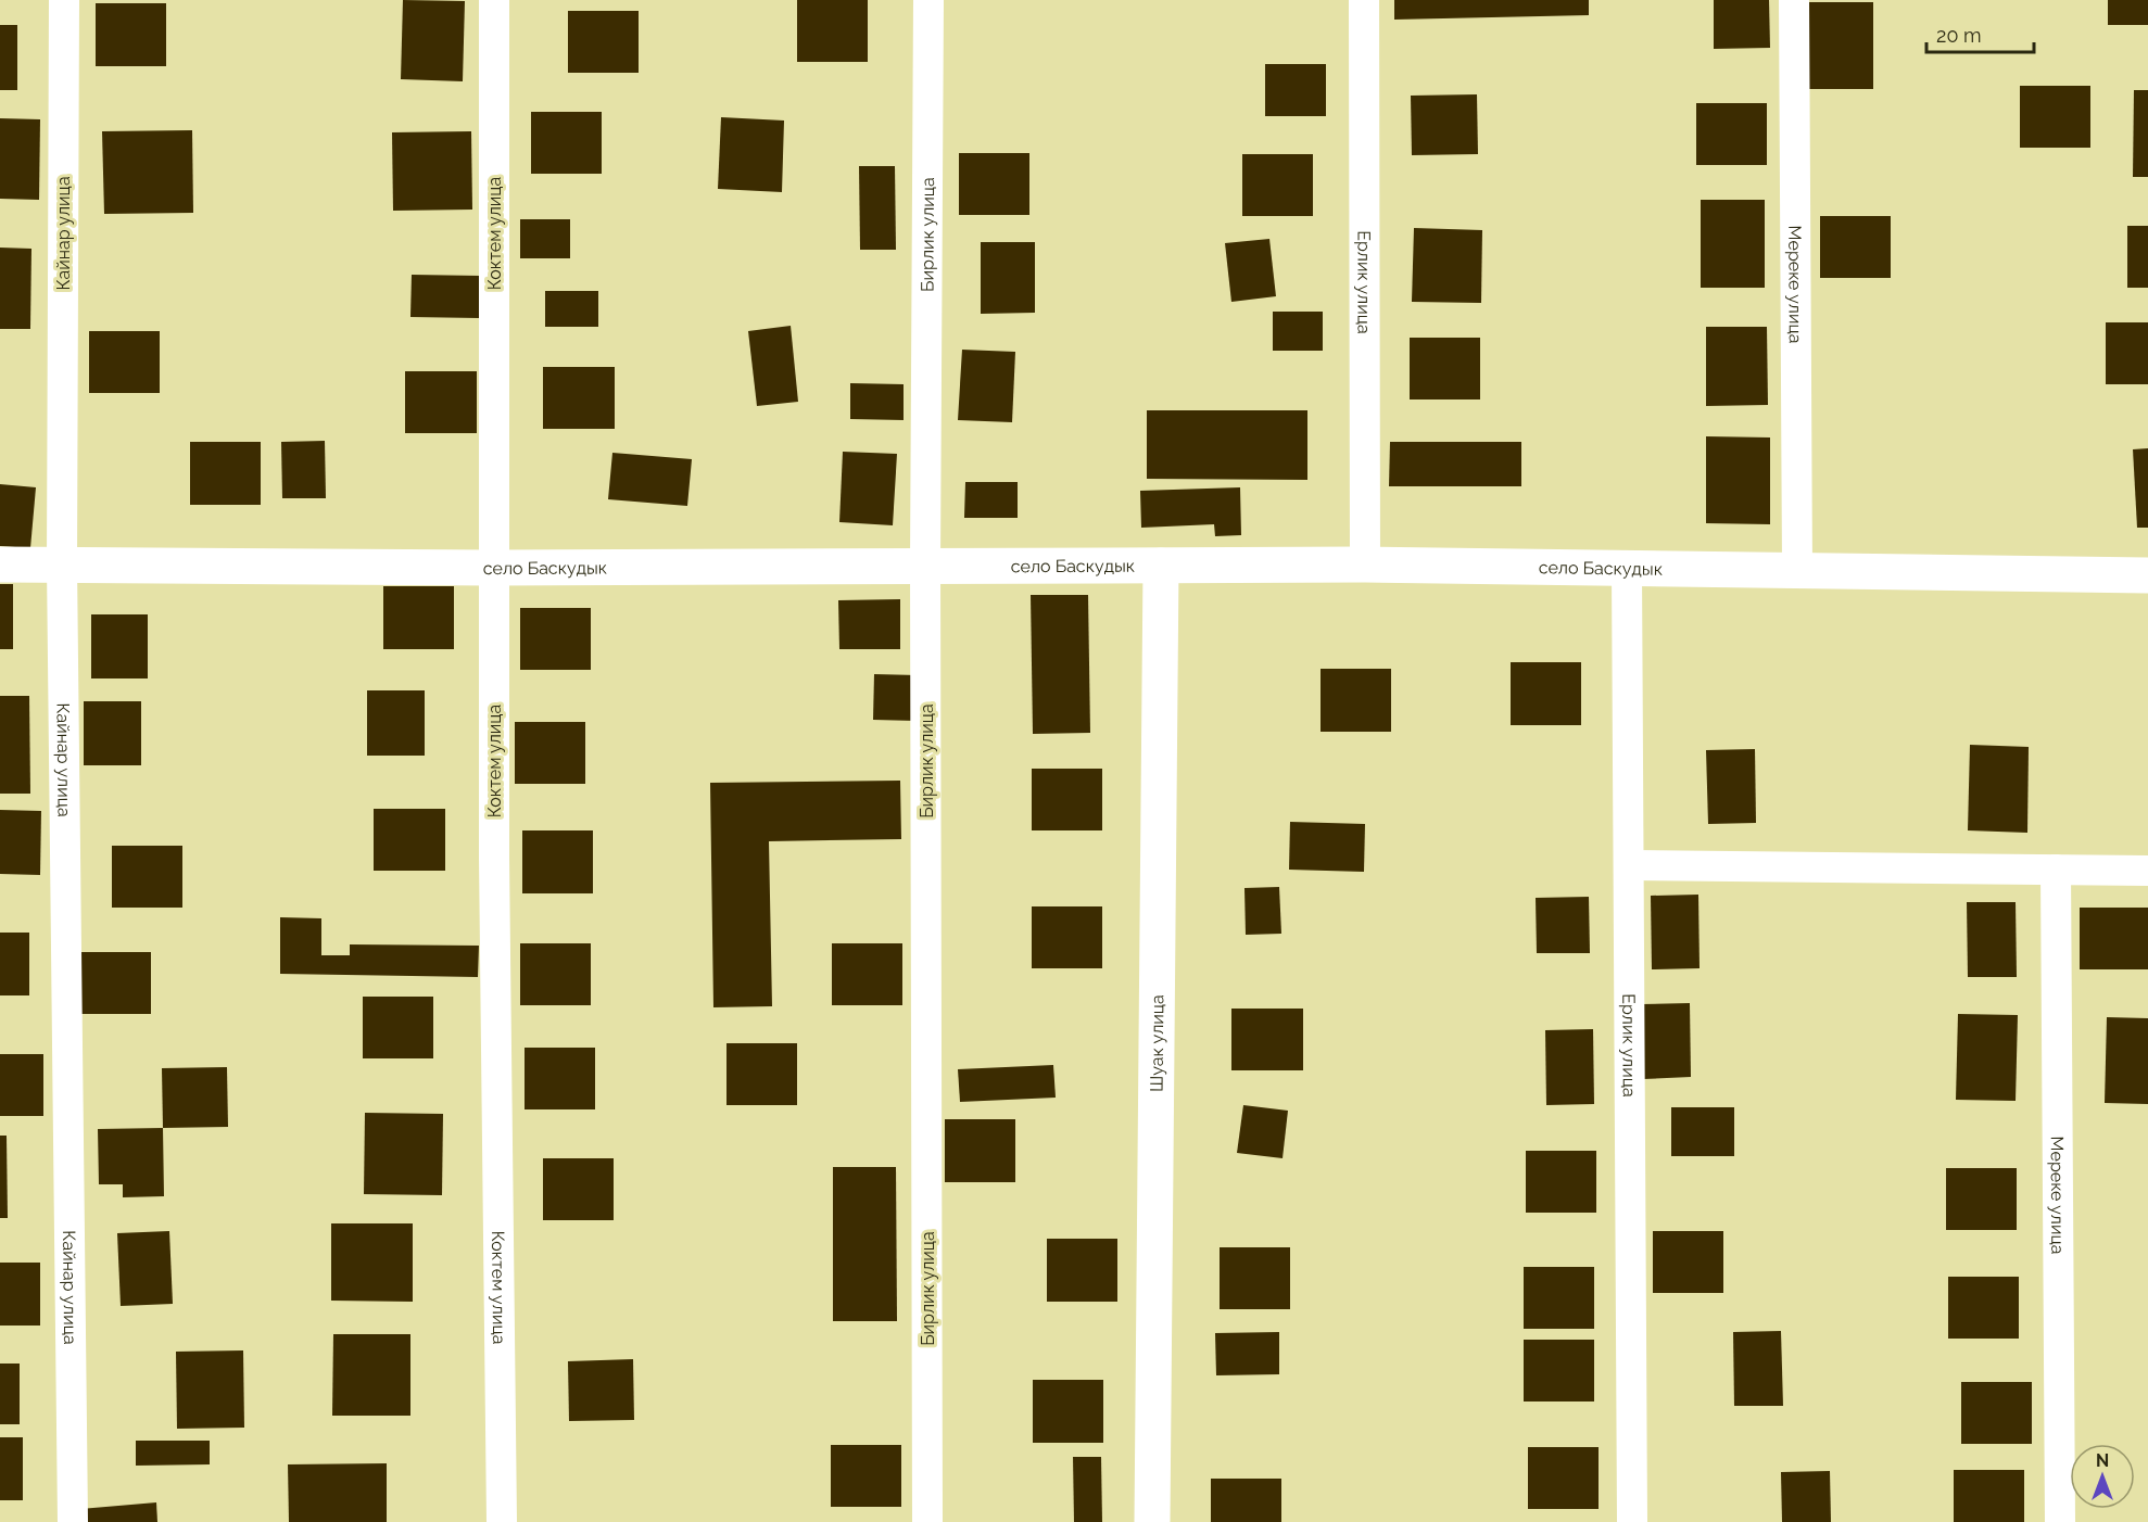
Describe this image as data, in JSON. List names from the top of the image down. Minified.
{"streets":{"street":["Кайнар улица","Коктем улица","Бирлик улица","Ерлик улица","Мереке улица","село Баскудык","Шуак улица"]},"crossings":[["Кайнар улица","село Баскудык"],["Коктем улица","село Баскудык"],["Бирлик улица","село Баскудык"],["Ерлик улица","село Баскудык"],["Мереке улица","село Баскудык"],["село Баскудык","Шуак улица"]],"scale_bar":"20 m","north":"top"}
